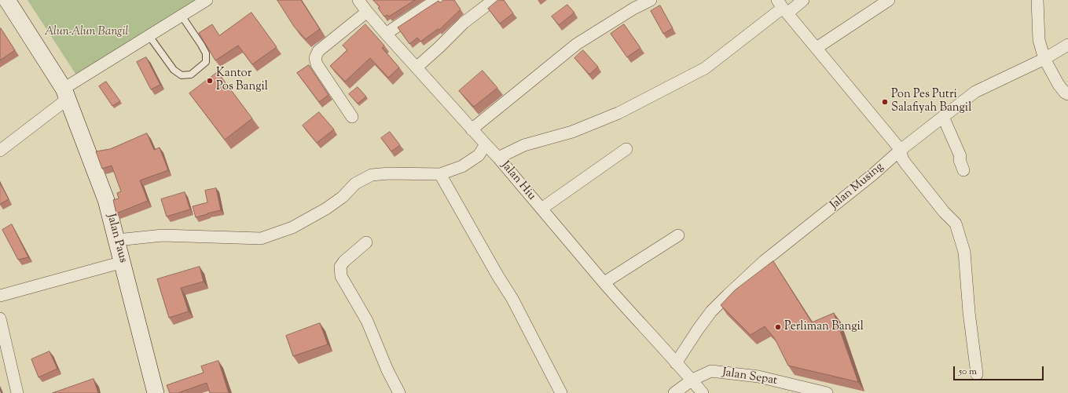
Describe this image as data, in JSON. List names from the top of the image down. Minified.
{"streets":{"main road":["Jalan Paus"],"street":["Jalan Hiu","Jalan Musing","Jalan Sepat"]},"crossings":[["Jalan Hiu","Jalan Musing"],["Jalan Hiu","Jalan Sepat"]],"parks":["Alun-Alun Bangil"],"places":["Kantor Pos Bangil","Pon Pes Putri Salafiyah Bangil","Perliman Bangil"],"scale_bar":"50 m"}
